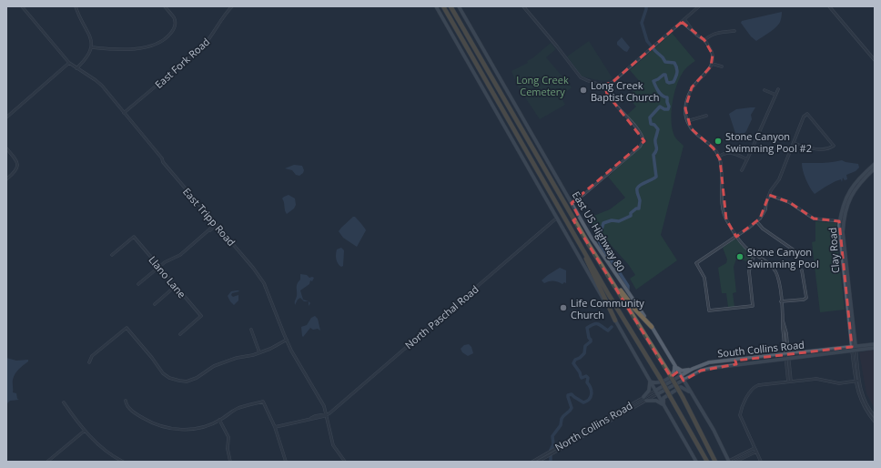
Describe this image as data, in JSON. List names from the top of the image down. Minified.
{"streets":{"main road":["East US Highway 80","Clay Road","South Collins Road"],"street":["East Fork Road","East Tripp Road","Llano Lane","North Paschal Road","North Collins Road"]},"crossings":[["East Fork Road","East Tripp Road"],["East Tripp Road","North Paschal Road"],["East US Highway 80","South Collins Road"],["Clay Road","South Collins Road"],["South Collins Road","North Collins Road"]],"parks":["Long Creek Cemetery"],"places":["Long Creek Baptist Church","Stone Canyon Swimming Pool #2","Stone Canyon Swimming Pool","Life Community Church"]}
